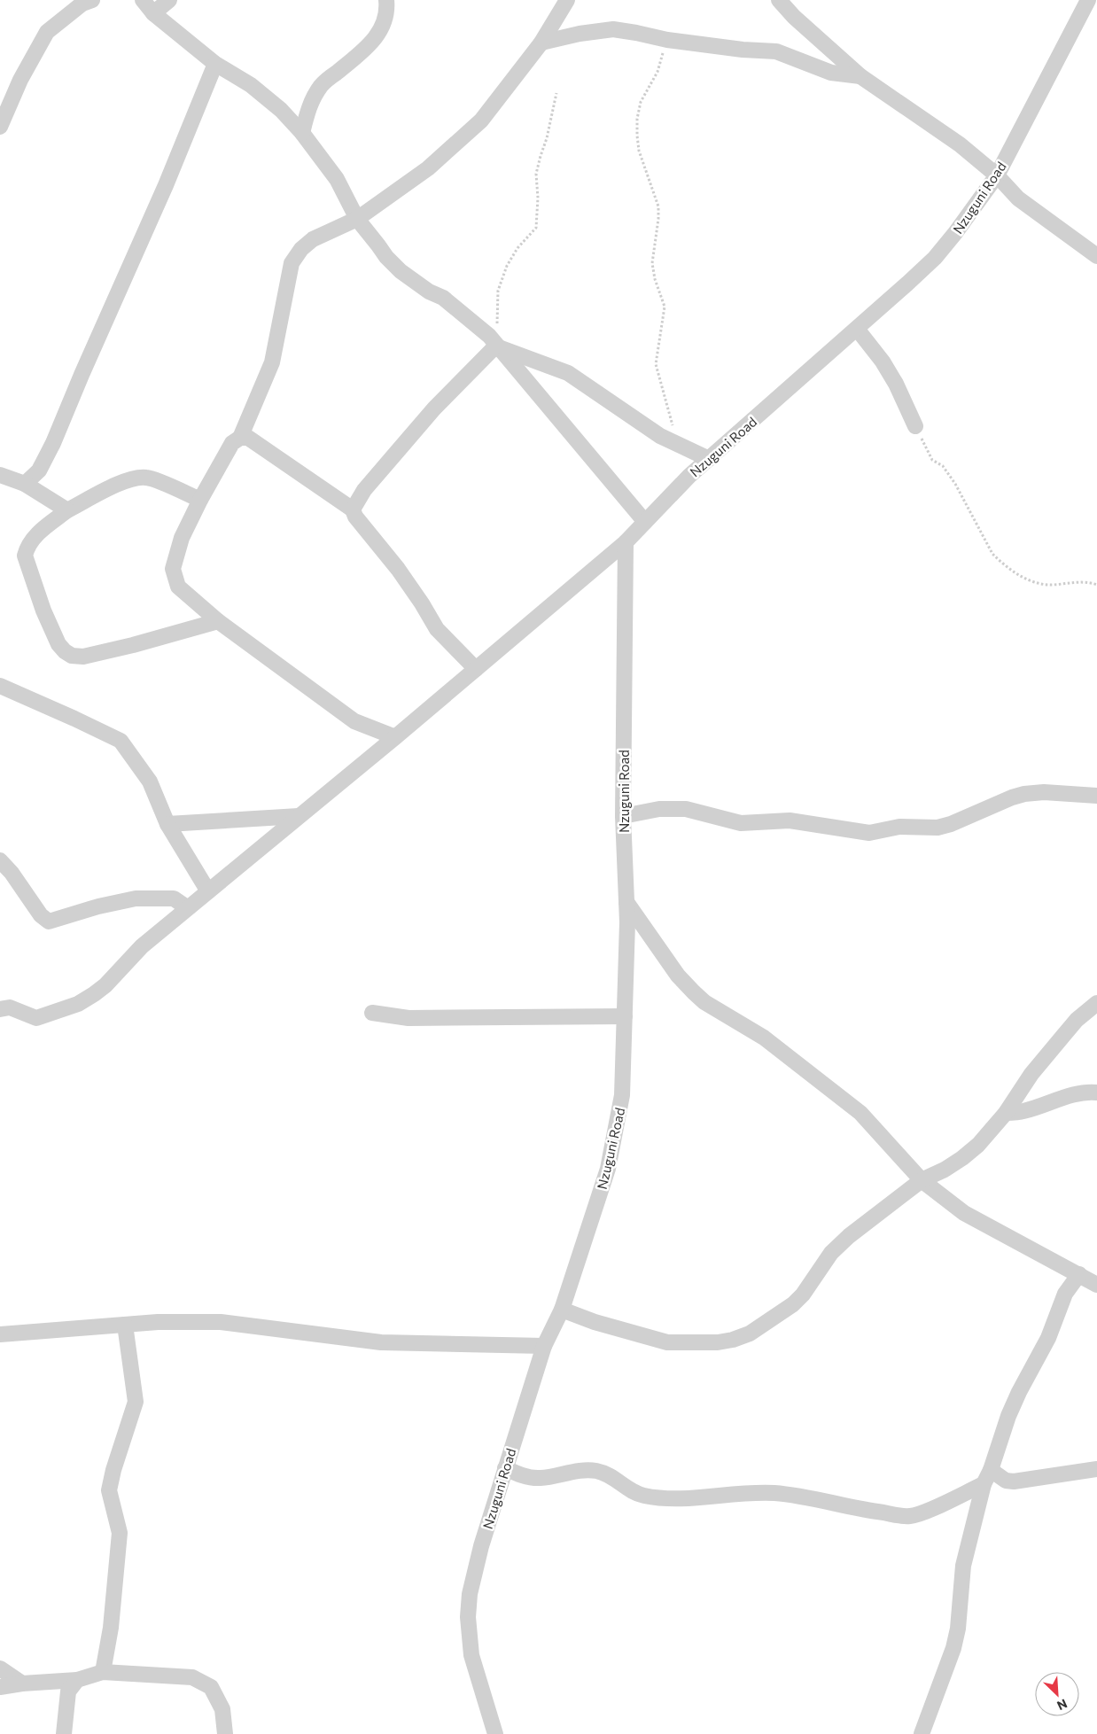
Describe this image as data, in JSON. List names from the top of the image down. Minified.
{"streets":{"street":["Nzuguni Road"]},"north":"bottom right"}
